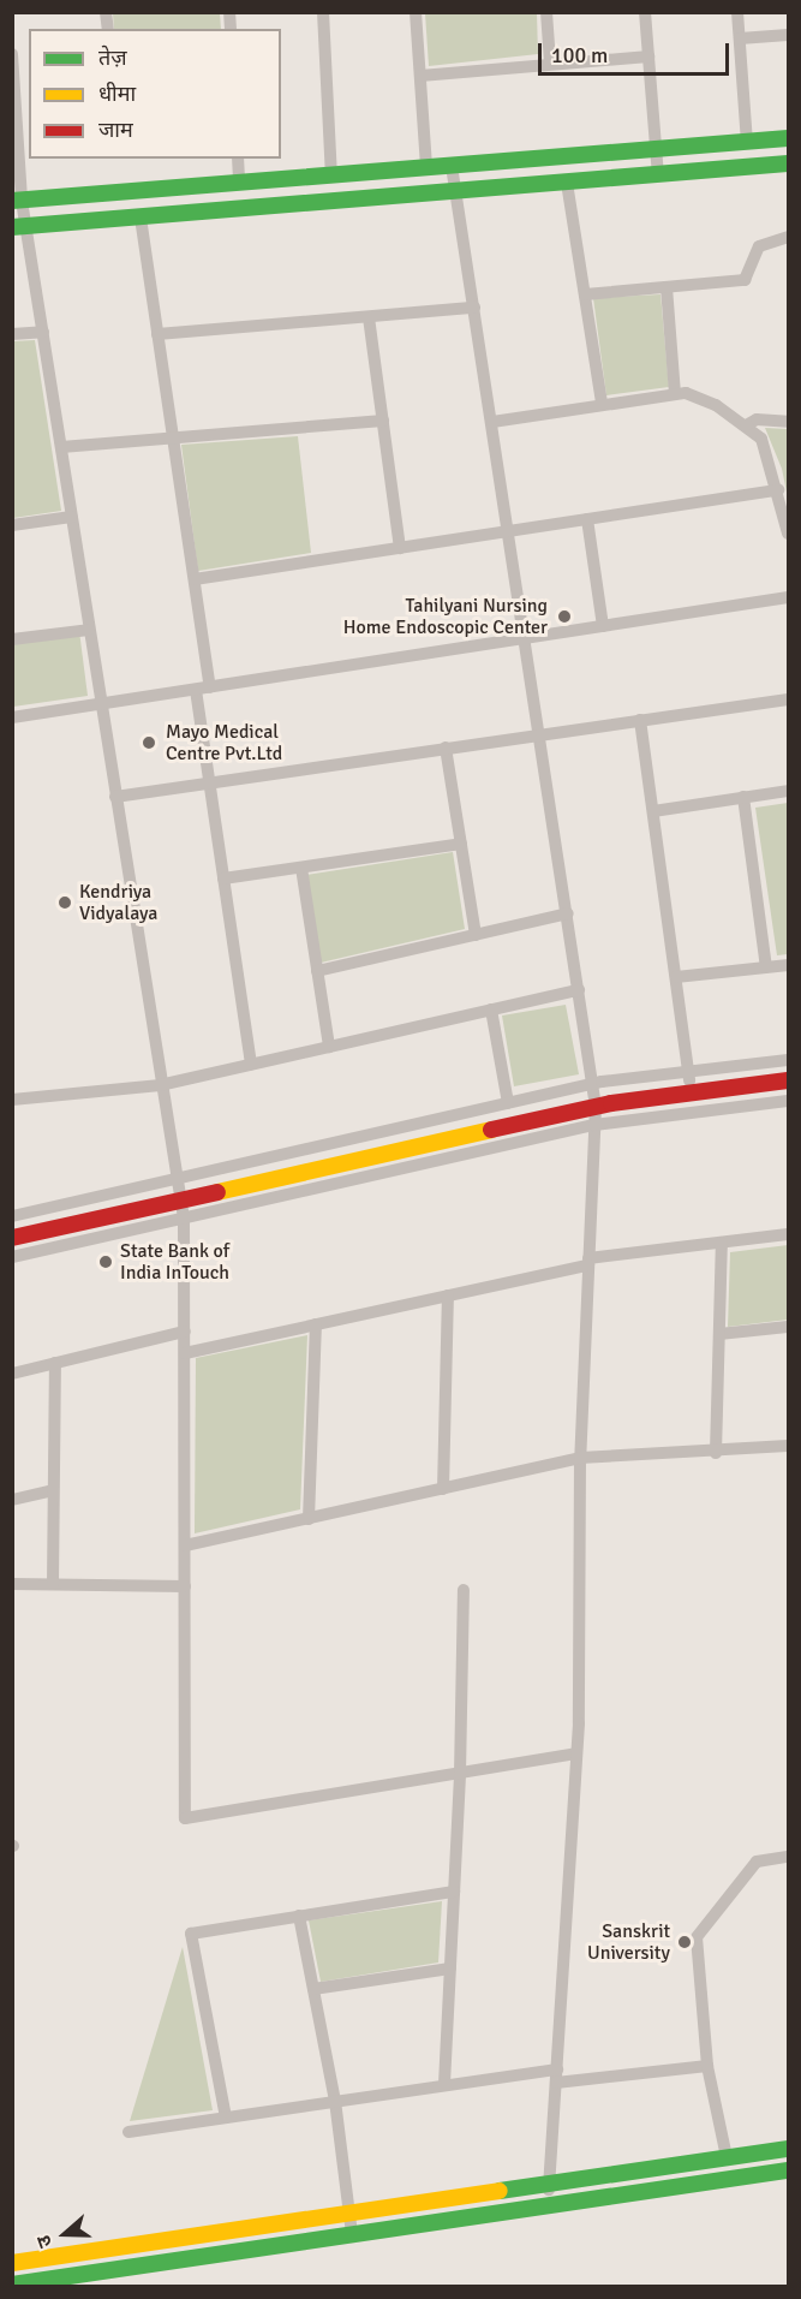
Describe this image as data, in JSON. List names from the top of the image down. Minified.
{"places":["Tahilyani Nursing Home Endoscopic Center","Mayo Medical Centre Pvt.Ltd","Kendriya Vidyalaya","State Bank of India InTouch","Sanskrit University"],"legend":["तेज़","धीमा","जाम"],"scale_bar":"100 m","north":"left"}
